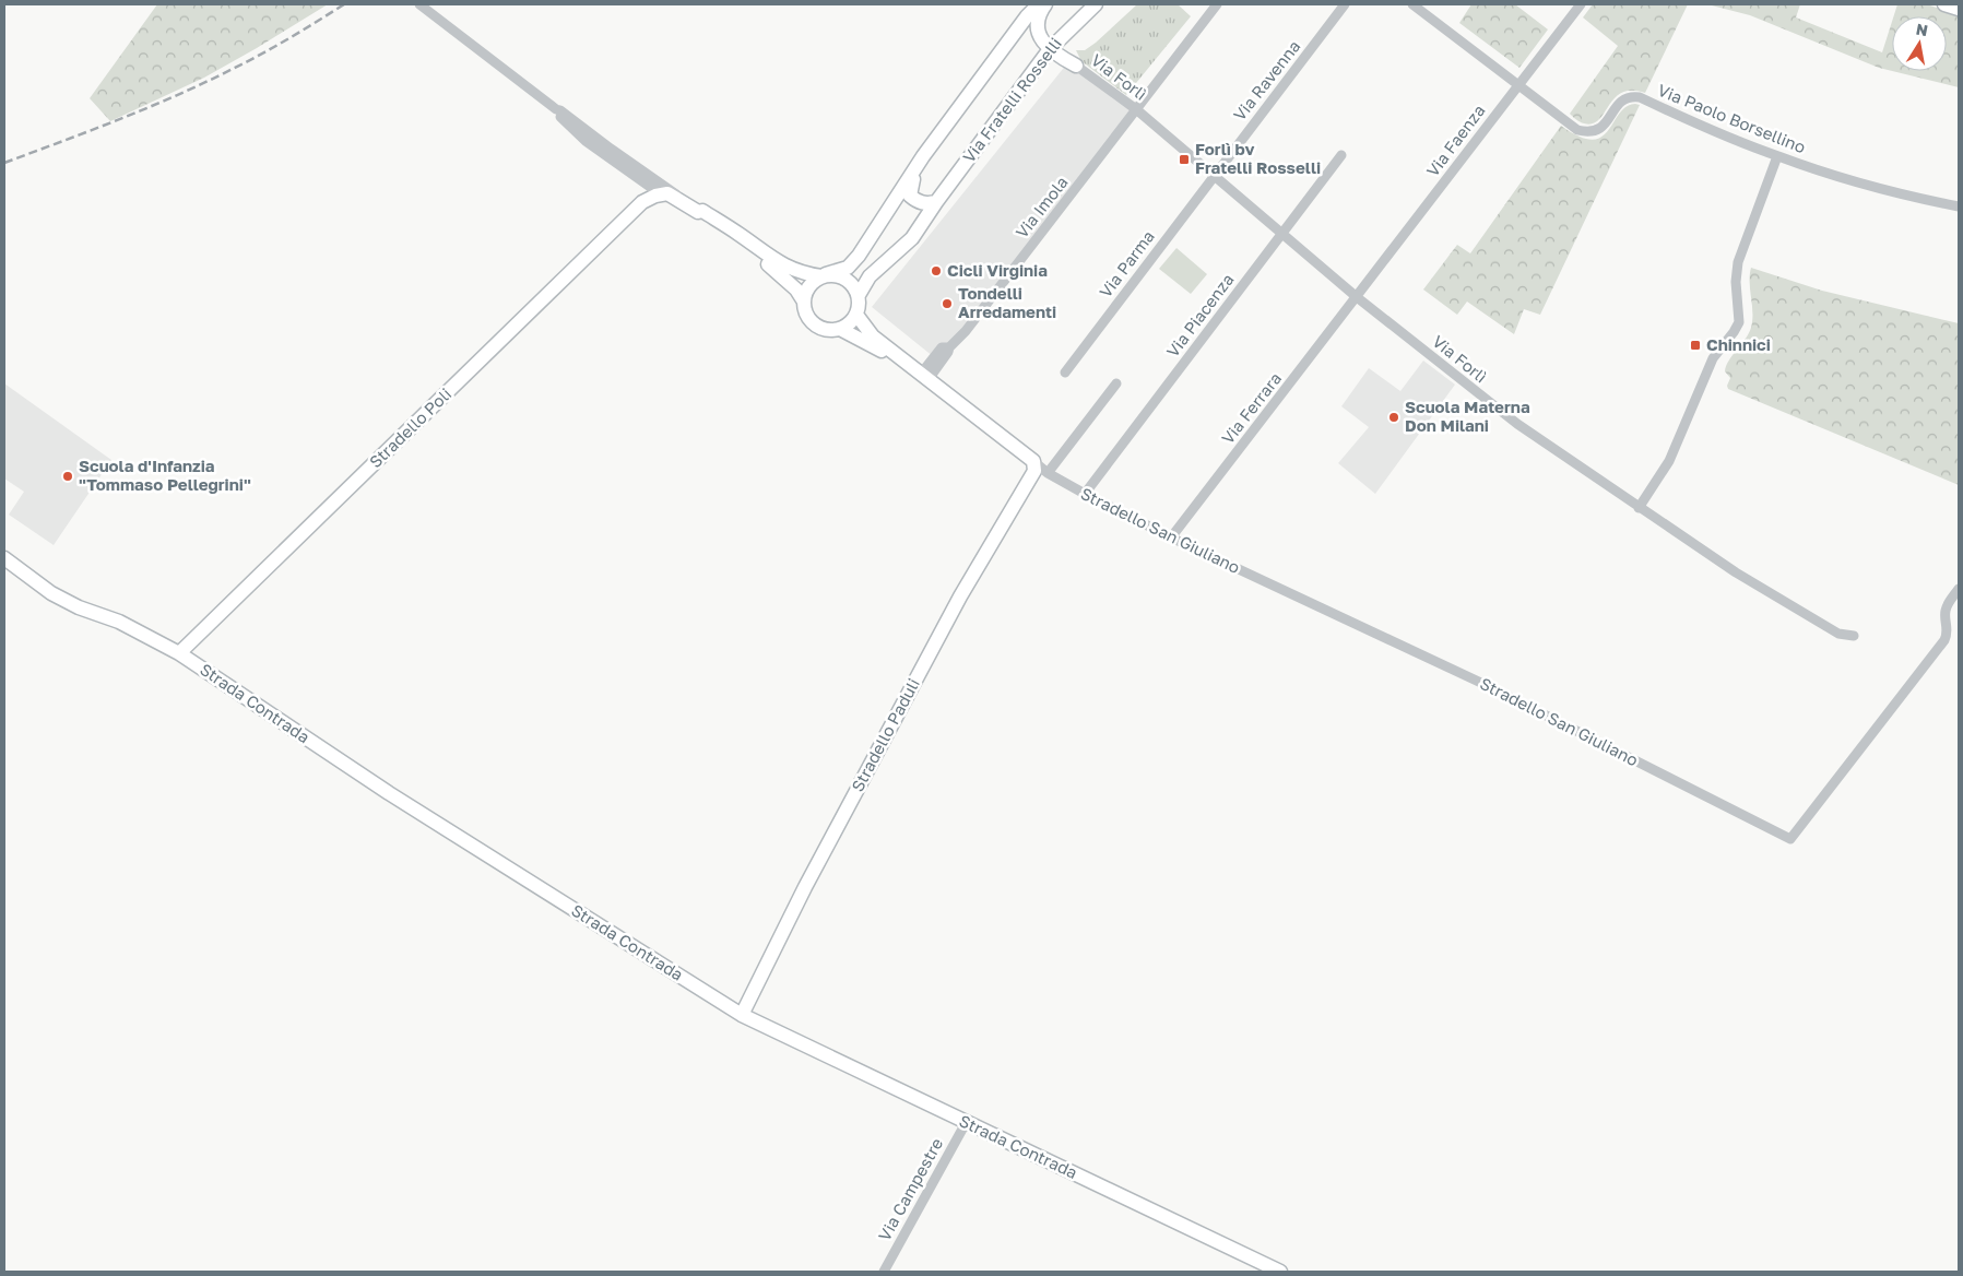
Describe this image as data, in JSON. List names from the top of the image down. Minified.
{"streets":{"street":["Via Forlì","Via Ravenna","Via Fratelli Rosselli","Via Paolo Borsellino","Via Faenza","Via Imola","Via Parma","Via Piacenza","Via Ferrara","Stradello Poli","Stradello San Giuliano","Strada Contrada","Stradello Paduli","Via Campestre"]},"crossings":[["Via Forlì","Via Ravenna"],["Via Forlì","Via Faenza"],["Via Forlì","Via Imola"],["Via Forlì","Via Parma"],["Via Forlì","Via Piacenza"],["Via Forlì","Via Ferrara"],["Via Ravenna","Via Parma"],["Via Fratelli Rosselli","Stradello San Giuliano"],["Via Paolo Borsellino","Via Faenza"],["Via Faenza","Via Ferrara"],["Via Imola","Stradello San Giuliano"],["Via Piacenza","Stradello San Giuliano"],["Via Ferrara","Stradello San Giuliano"],["Stradello Poli","Strada Contrada"],["Stradello San Giuliano","Stradello Paduli"],["Strada Contrada","Stradello Paduli"],["Strada Contrada","Via Campestre"]],"places":{"transit":["Forlì bv Fratelli Rosselli","Chinnici"],"other":["Cicli Virginia","Tondelli Arredamenti","Scuola Materna Don Milani","Scuola d'Infanzia \"Tommaso Pellegrini\""]},"north":"top"}
